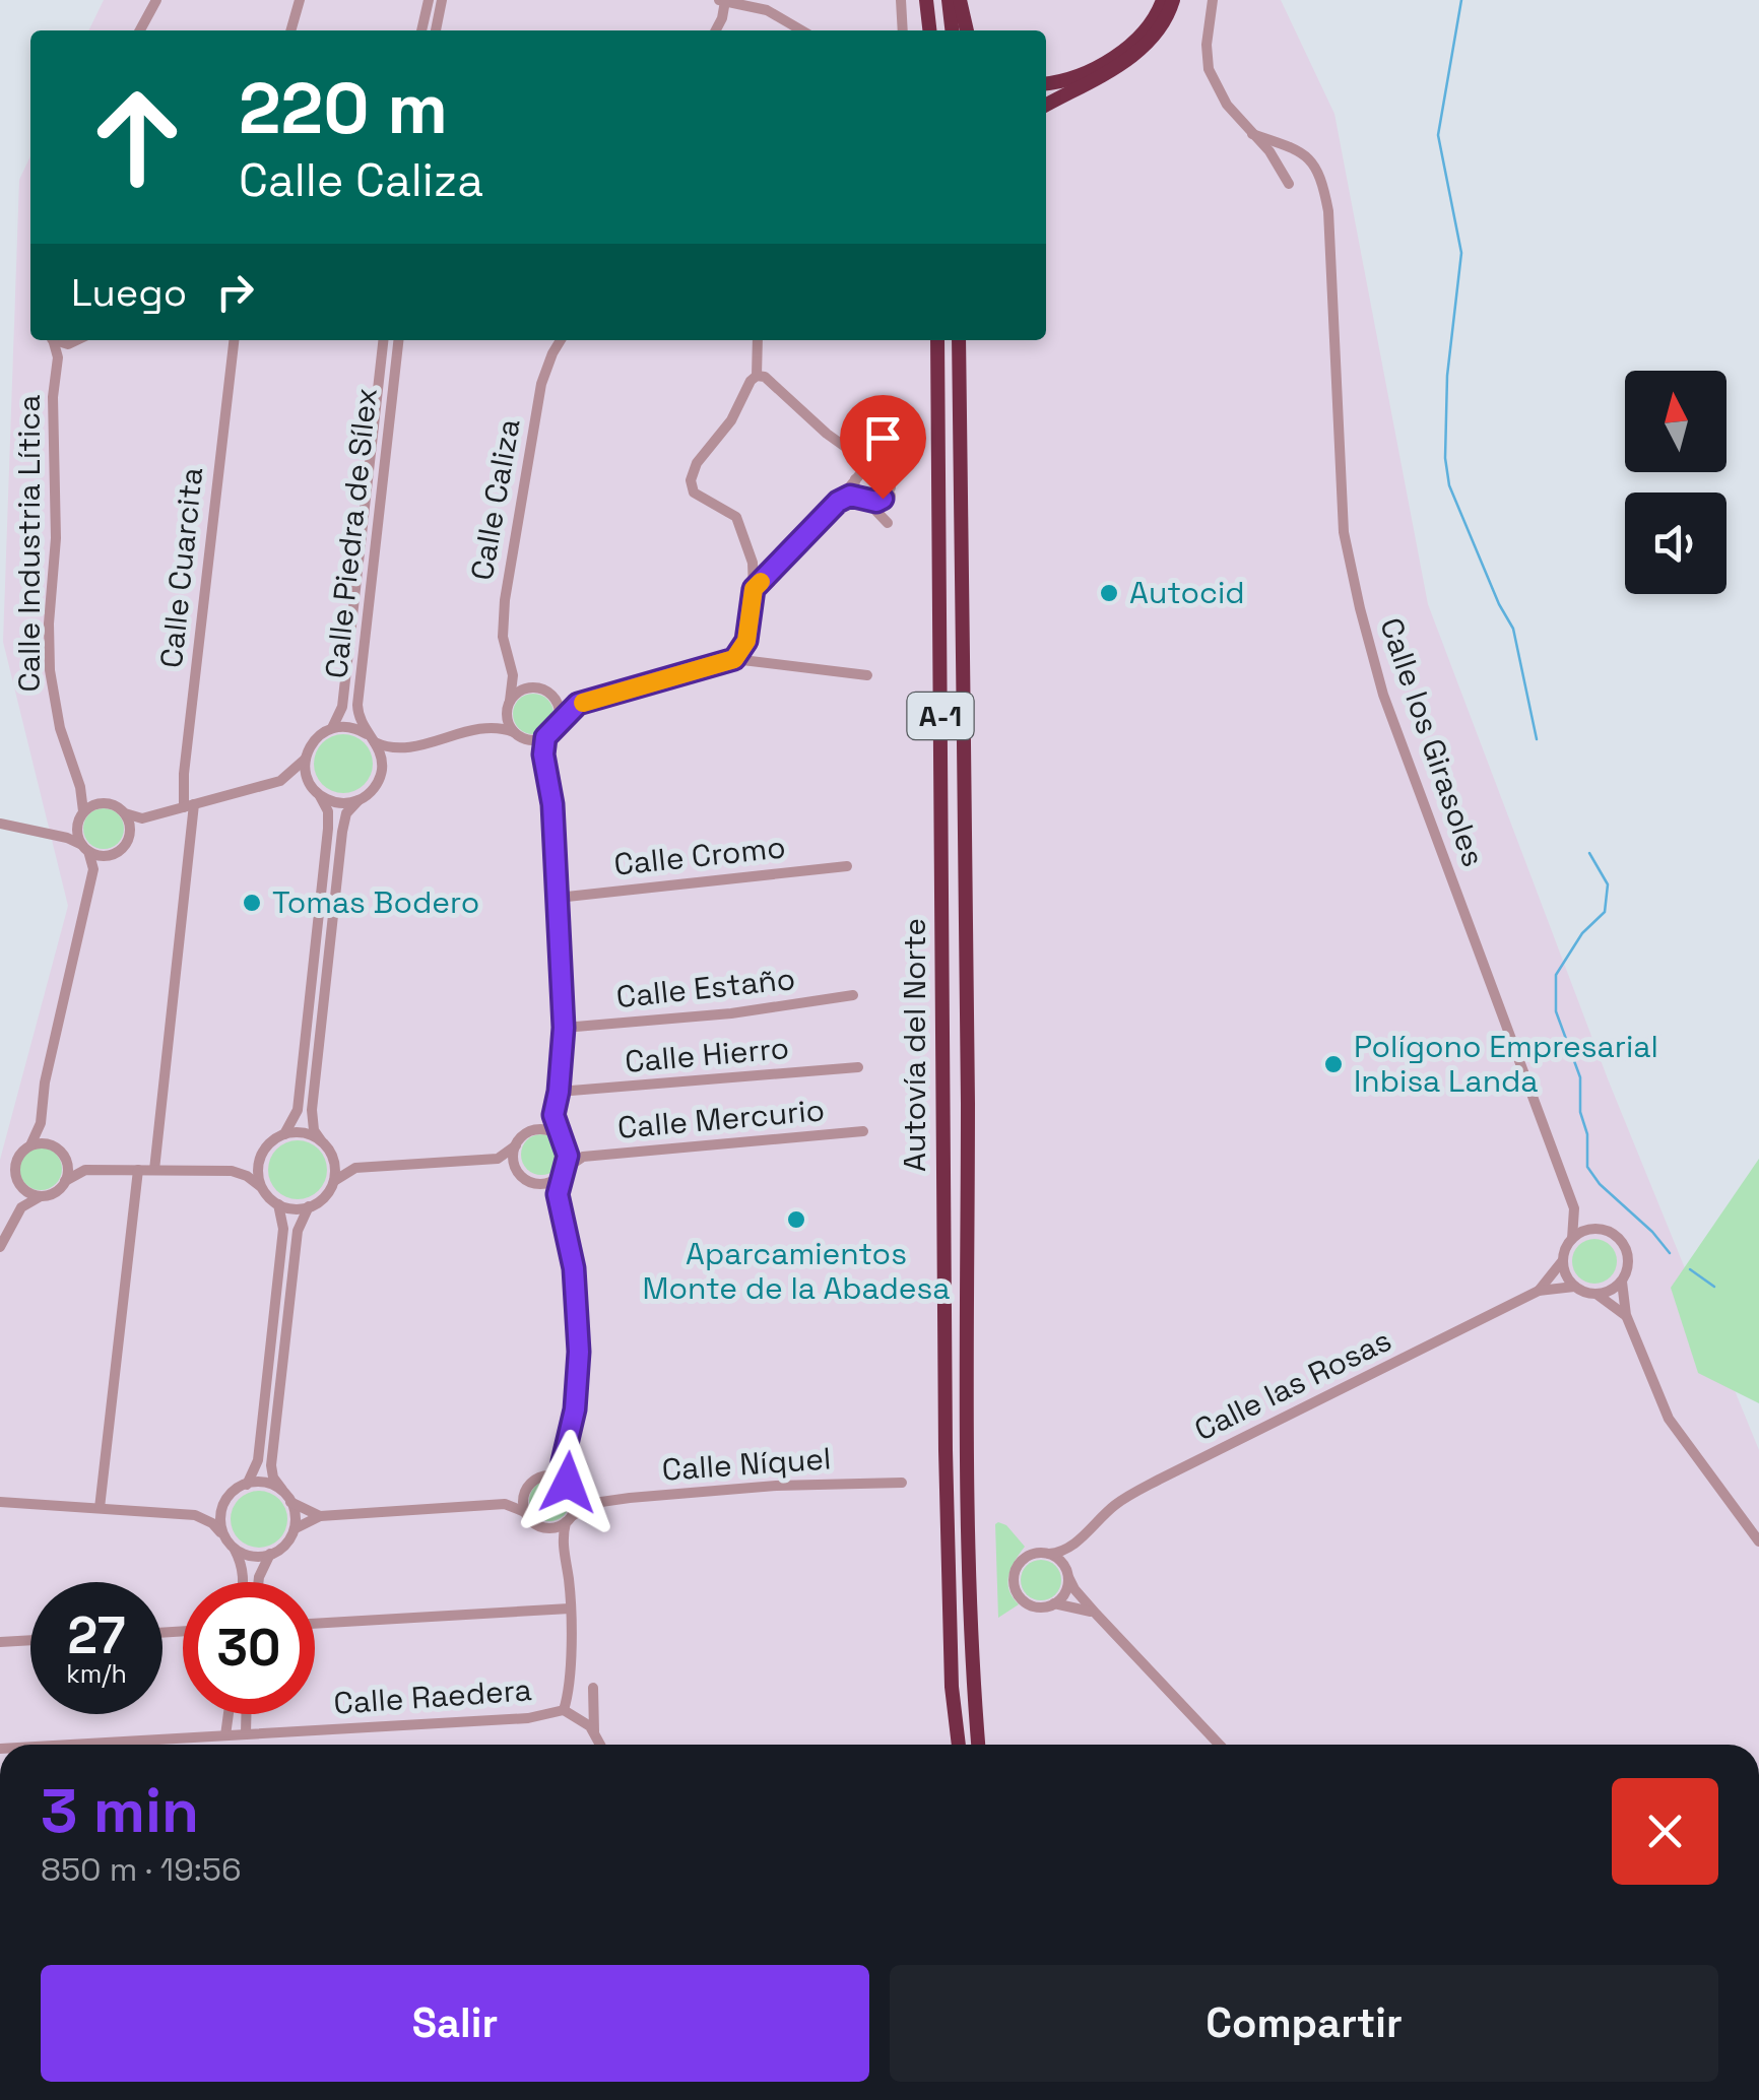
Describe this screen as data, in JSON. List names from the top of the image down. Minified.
{"streets":{"highway":["A-1","Autovía del Norte"],"street":["Calle Caliza","Calle Piedra de Sílex","Calle Industria Lítica","Calle Cuarcita","Calle los Girasoles","Calle Cromo","Calle Estaño","Calle Hierro","Calle Mercurio","Calle las Rosas","Calle Níquel","Calle Raedera"]},"crossings":[["Calle los Girasoles","Calle las Rosas"]],"places":["Autocid","Tomas Bodero","Polígono Empresarial Inbisa Landa","Aparcamientos Monte de la Abadesa"],"north":"top","page":{"turn":["220 m","Calle Caliza"],"then":"Luego","speed":"27 km/h","limit":"30","heading":["3 min","850 m · 19:56"],"buttons":["Salir","Compartir"]}}
